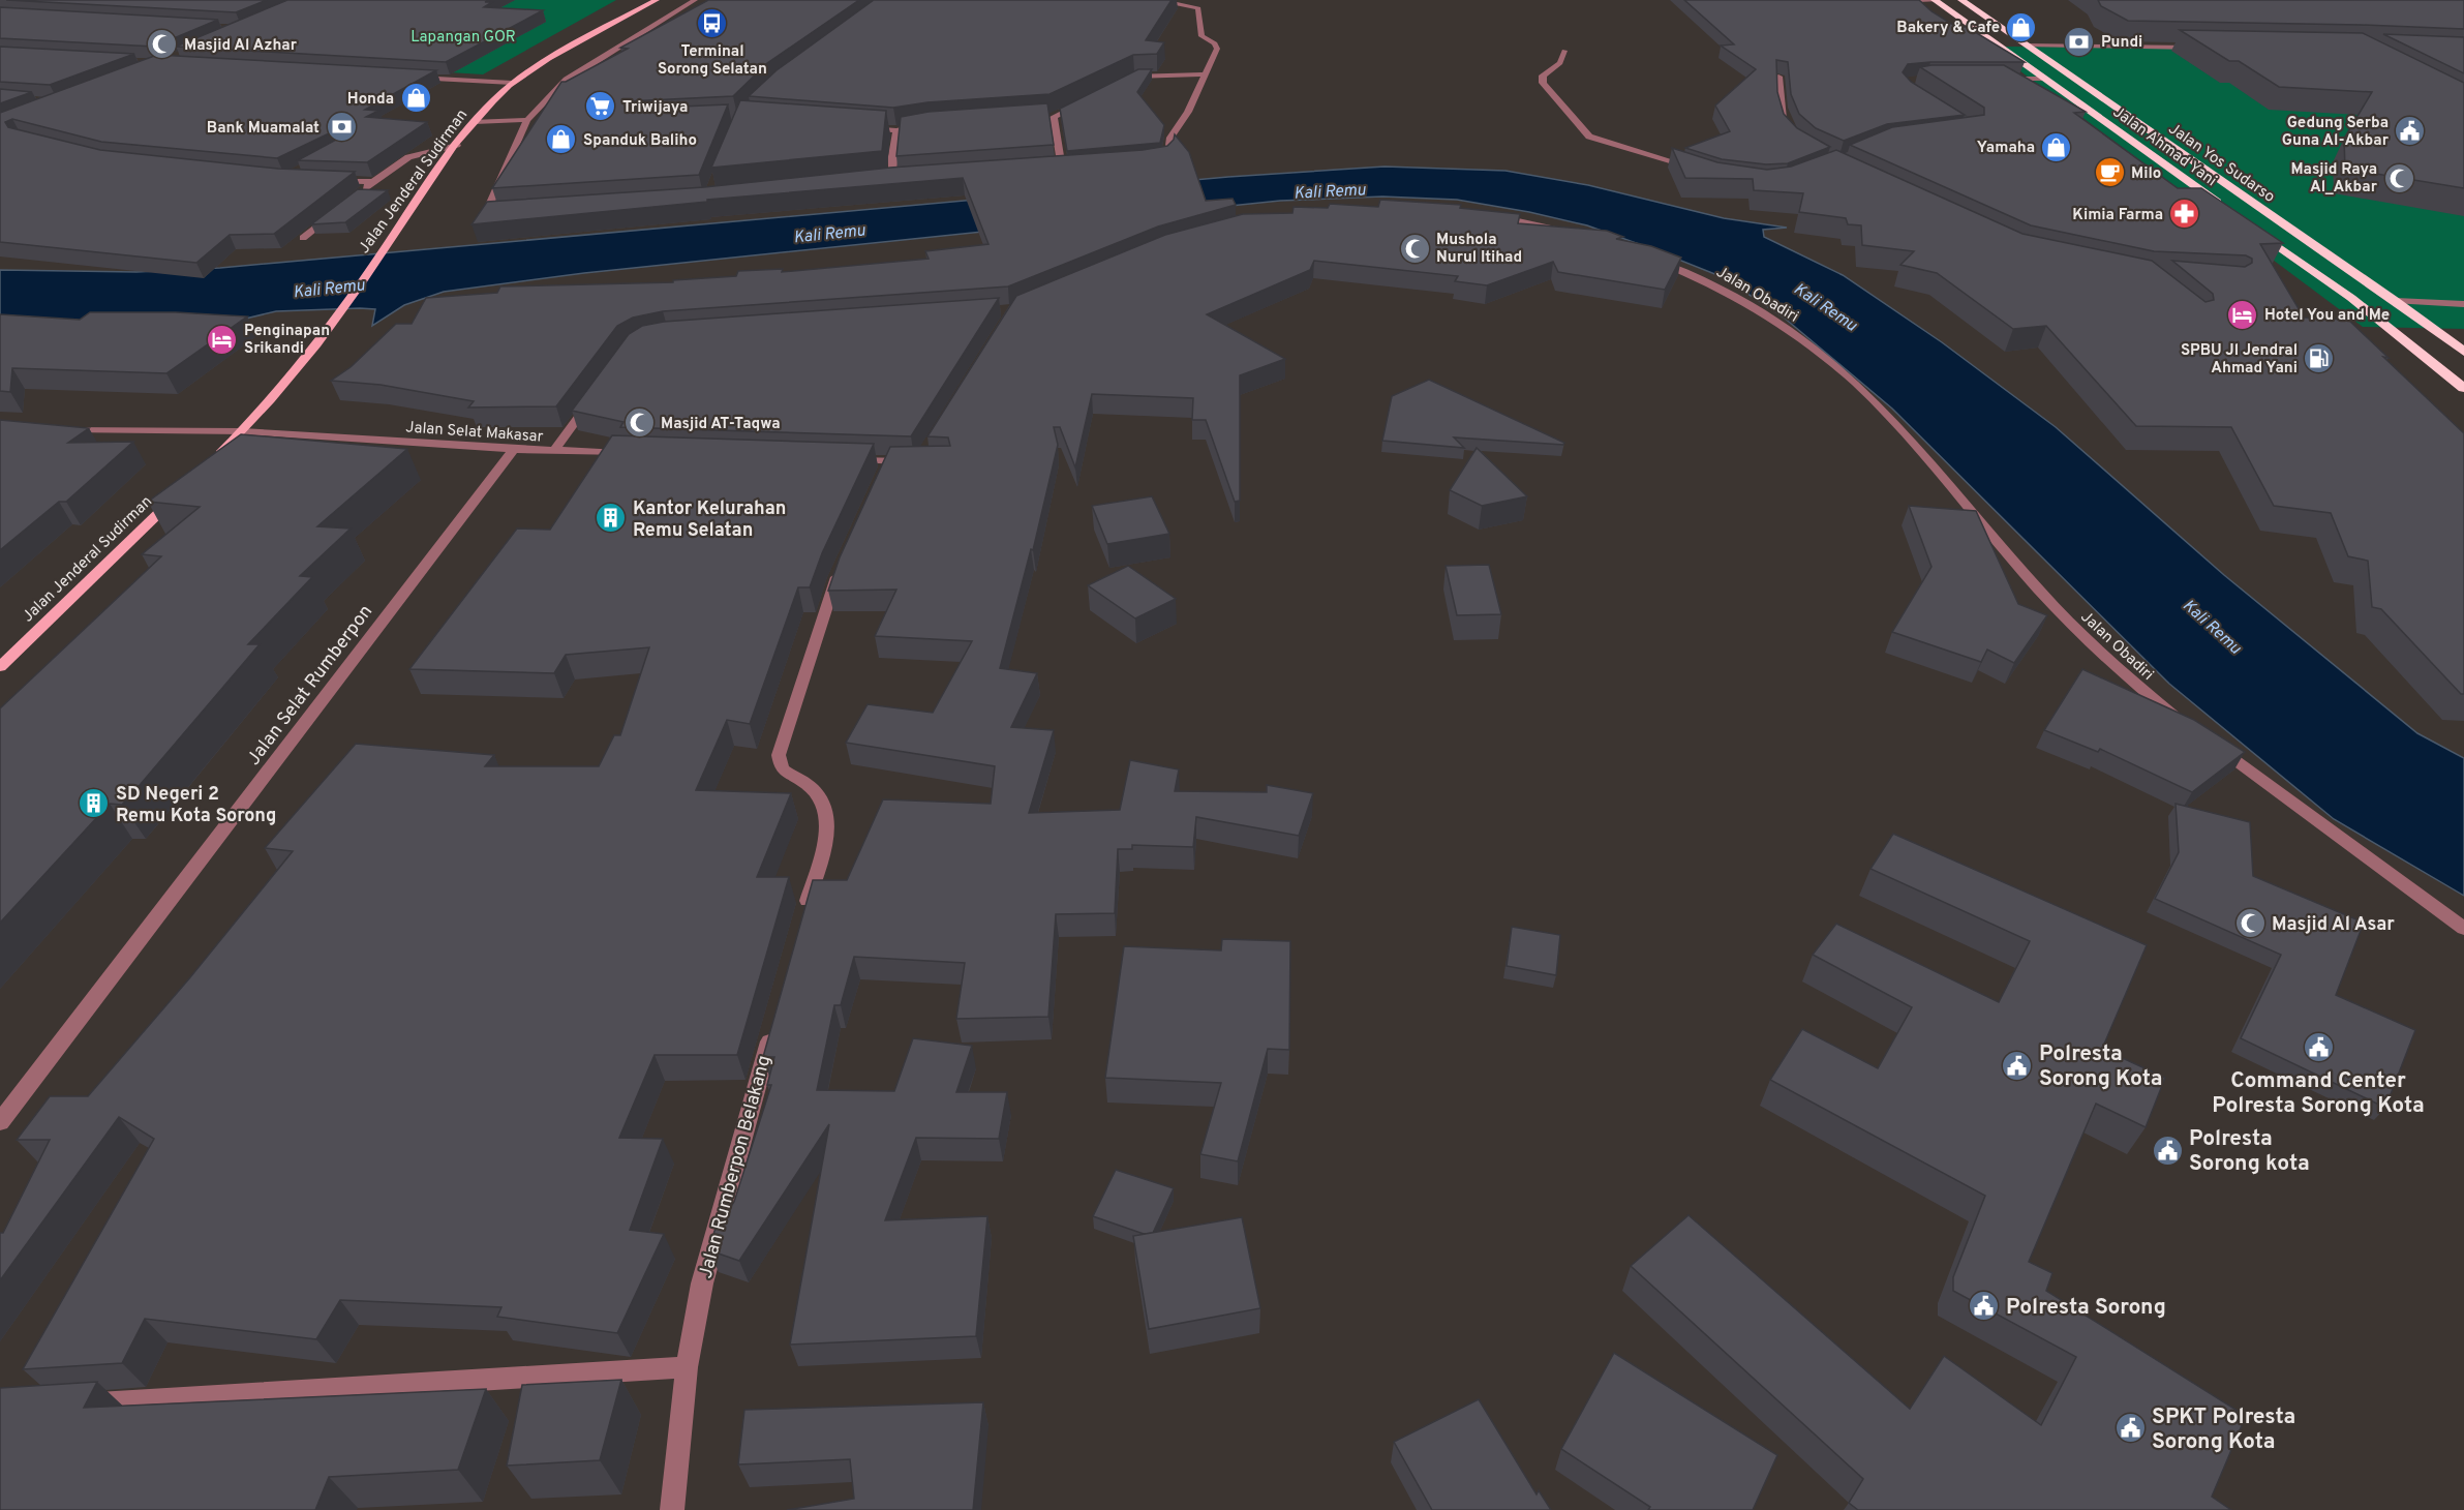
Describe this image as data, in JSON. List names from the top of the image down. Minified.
{"streets":{"highway":["Jalan Ahmad Yani","Jalan Yos Sudarso"],"main road":["Jalan Jenderal Sudirman"],"street":["Jalan Obadiri","Jalan Selat Makasar","Jalan Selat Rumberpon","Jalan Rumberpon Belakang"]},"crossings":[["Jalan Jenderal Sudirman","Jalan Selat Makasar"],["Jalan Selat Makasar","Jalan Selat Rumberpon"]],"water":["Kali Remu"],"parks":["Lapangan GOR"],"places":{"bus stop":["Terminal Sorong Selatan"],"shop":["Bakery & Cafe","Honda","Spanduk Baliho","Yamaha"],"bank":["Pundi","Bank Muamalat"],"mosque":["Masjid Al Azhar","Masjid Raya Al_Akbar","Mushola Nurul Itihad","Masjid AT-Taqwa","Masjid Al Asar"],"supermarket":["Triwijaya"],"public building":["Gedung Serba Guna Al-Akbar","Command Center Polresta Sorong Kota","Polresta Sorong Kota","Polresta Sorong kota","Polresta Sorong","SPKT Polresta Sorong Kota"],"cafe":["Milo"],"pharmacy":["Kimia Farma"],"hotel":["Hotel You and Me","Penginapan Srikandi"],"fuel station":["SPBU Jl Jendral Ahmad Yani"],"building":["Kantor Kelurahan Remu Selatan","SD Negeri 2 Remu Kota Sorong"]}}
